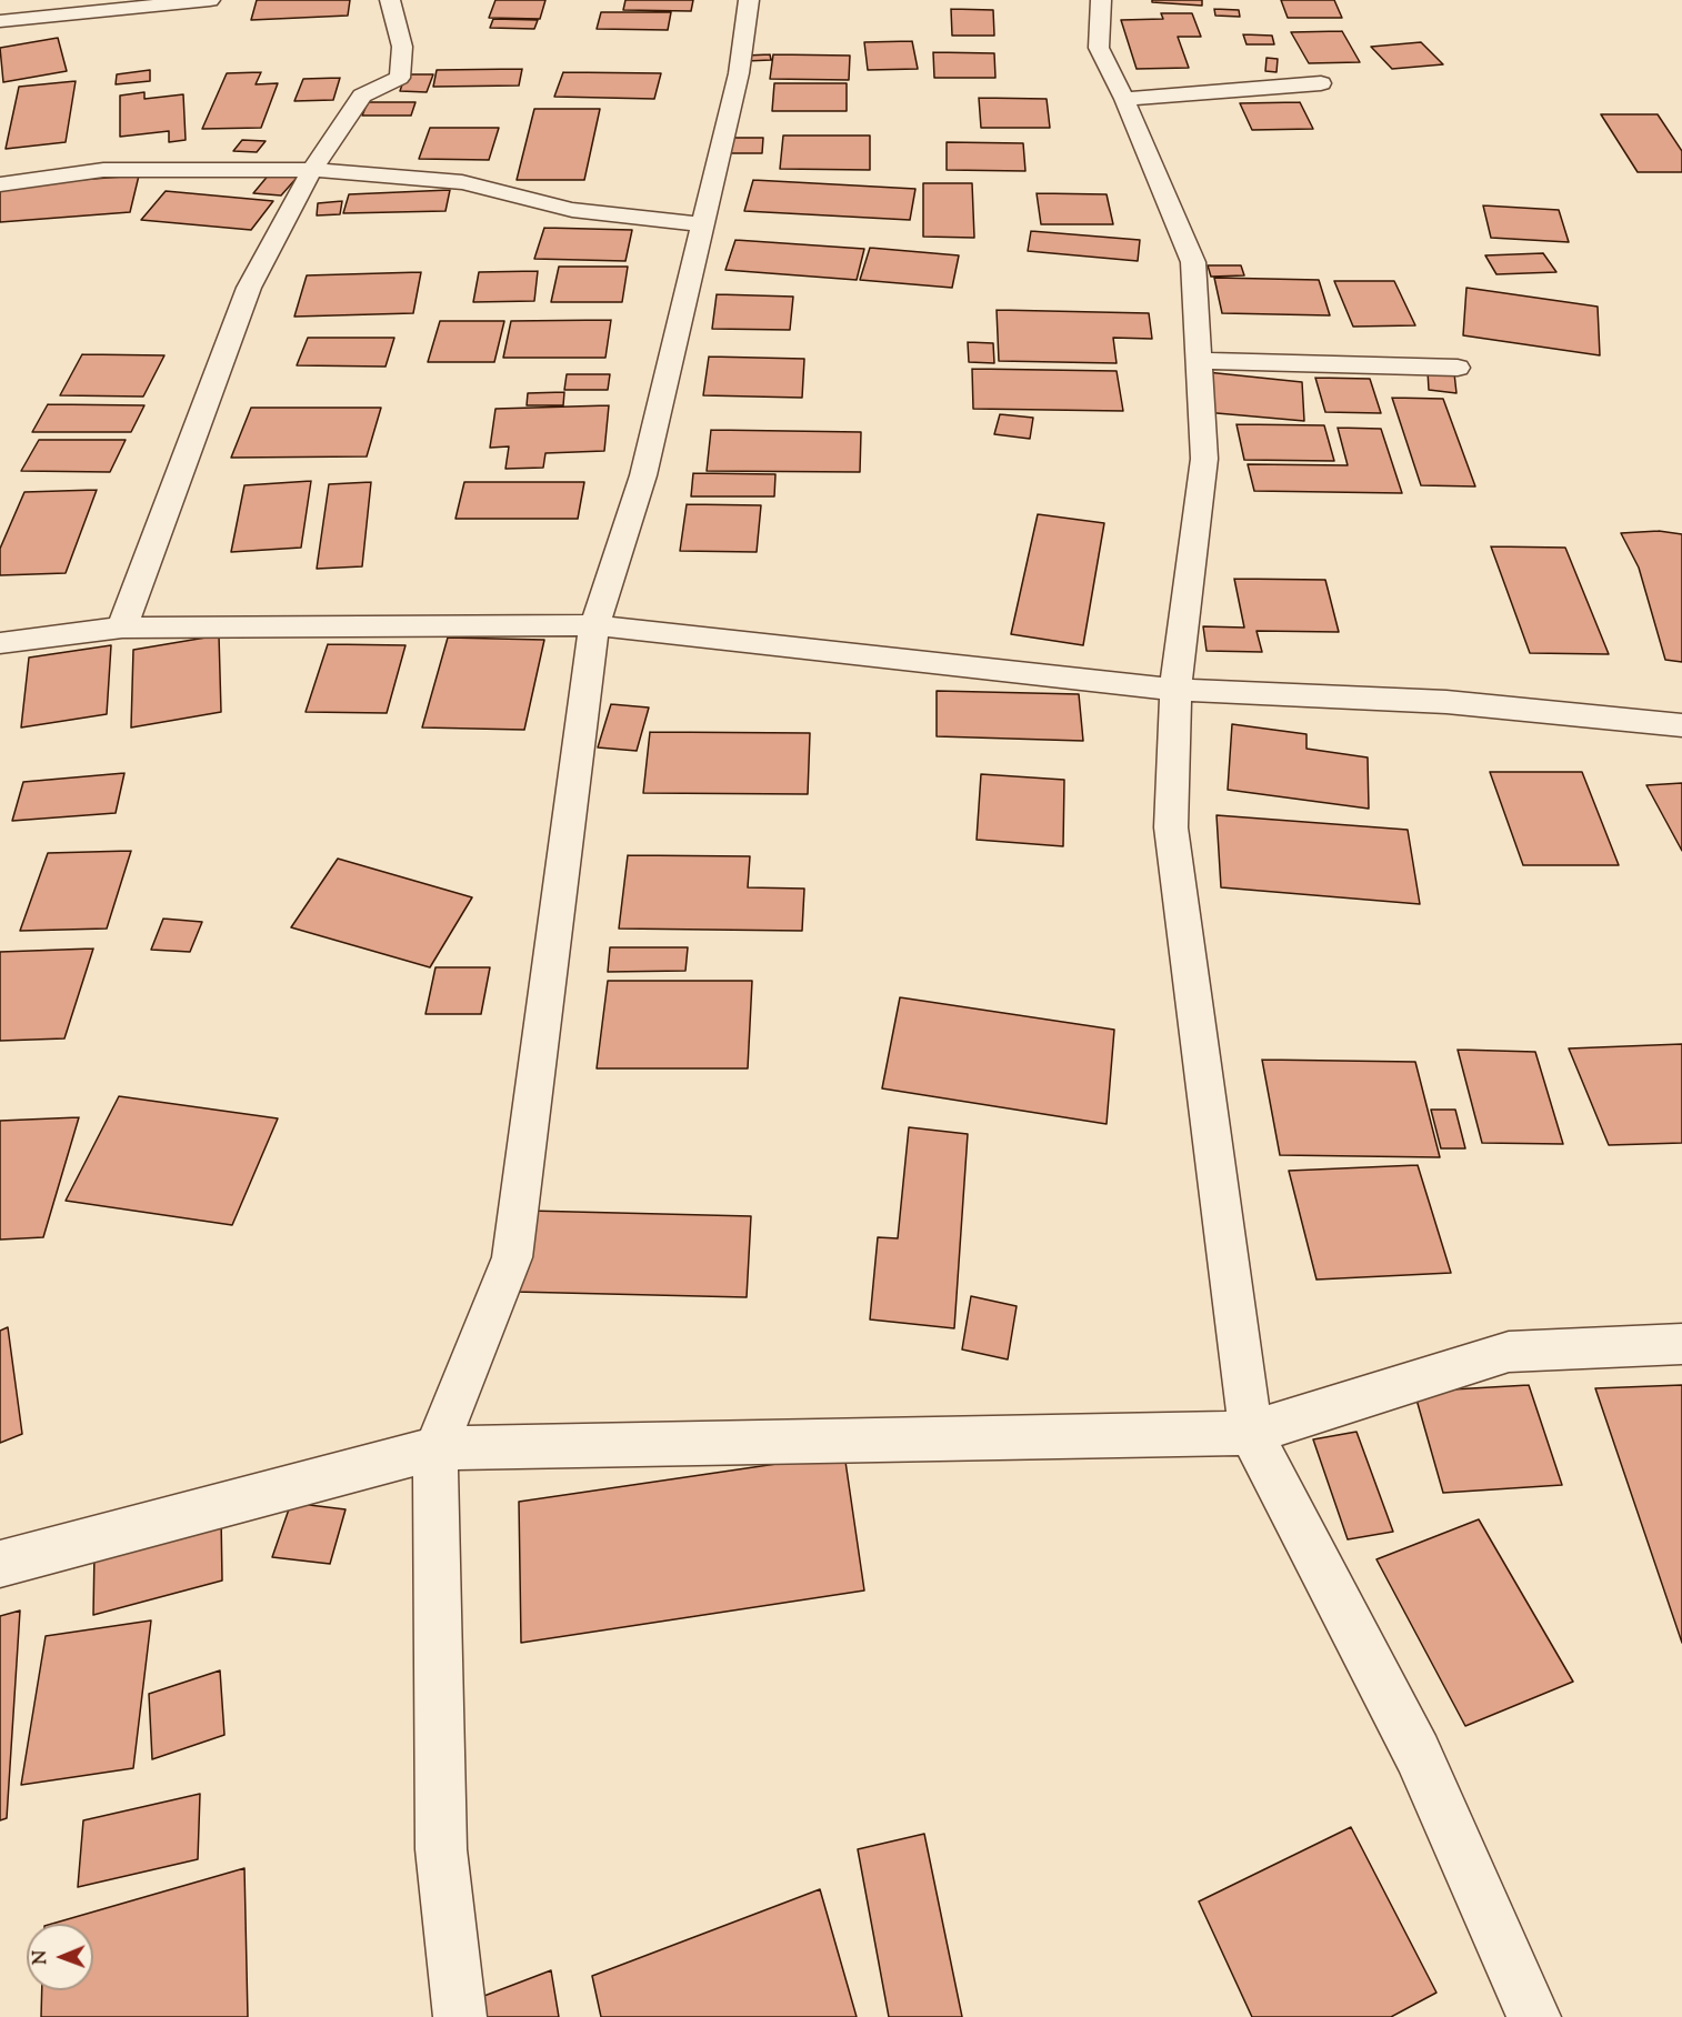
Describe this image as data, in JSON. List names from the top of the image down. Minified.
{"north":"left"}
